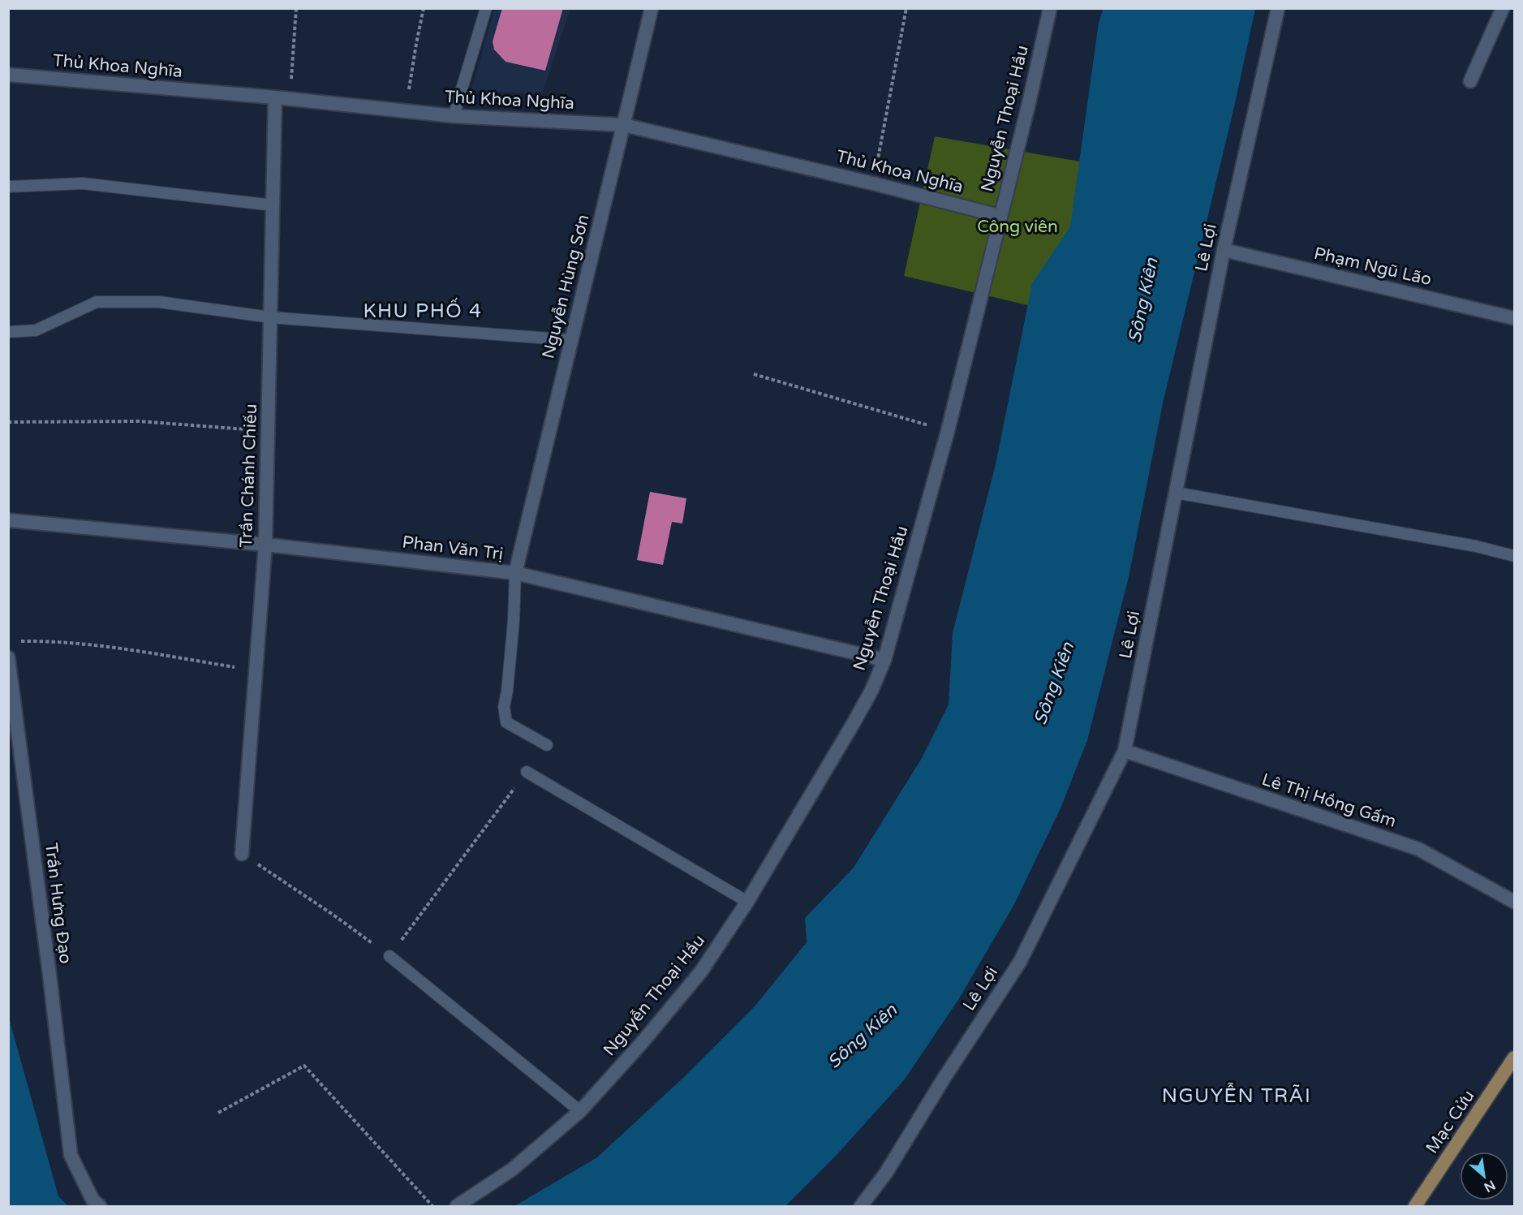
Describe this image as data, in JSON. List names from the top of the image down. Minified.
{"streets":{"main road":["Mạc Cửu"],"street":["Thủ Khoa Nghĩa","Nguyễn Thoại Hầu","Lê Lợi","Phạm Ngũ Lão","Nguyễn Hùng Sơn","Trần Chánh Chiếu","Phan Văn Trị","Lê Thị Hồng Gấm","Trần Hưng Đạo"]},"crossings":[["Thủ Khoa Nghĩa","Nguyễn Thoại Hầu"],["Thủ Khoa Nghĩa","Nguyễn Hùng Sơn"],["Thủ Khoa Nghĩa","Trần Chánh Chiếu"],["Nguyễn Thoại Hầu","Phan Văn Trị"],["Lê Lợi","Phạm Ngũ Lão"],["Lê Lợi","Lê Thị Hồng Gấm"],["Nguyễn Hùng Sơn","Phan Văn Trị"],["Trần Chánh Chiếu","Phan Văn Trị"]],"districts":["KHU PHỐ 4","NGUYỄN TRÃI"],"water":["Sông Kiên"],"parks":["Công viên"],"north":"bottom right"}
